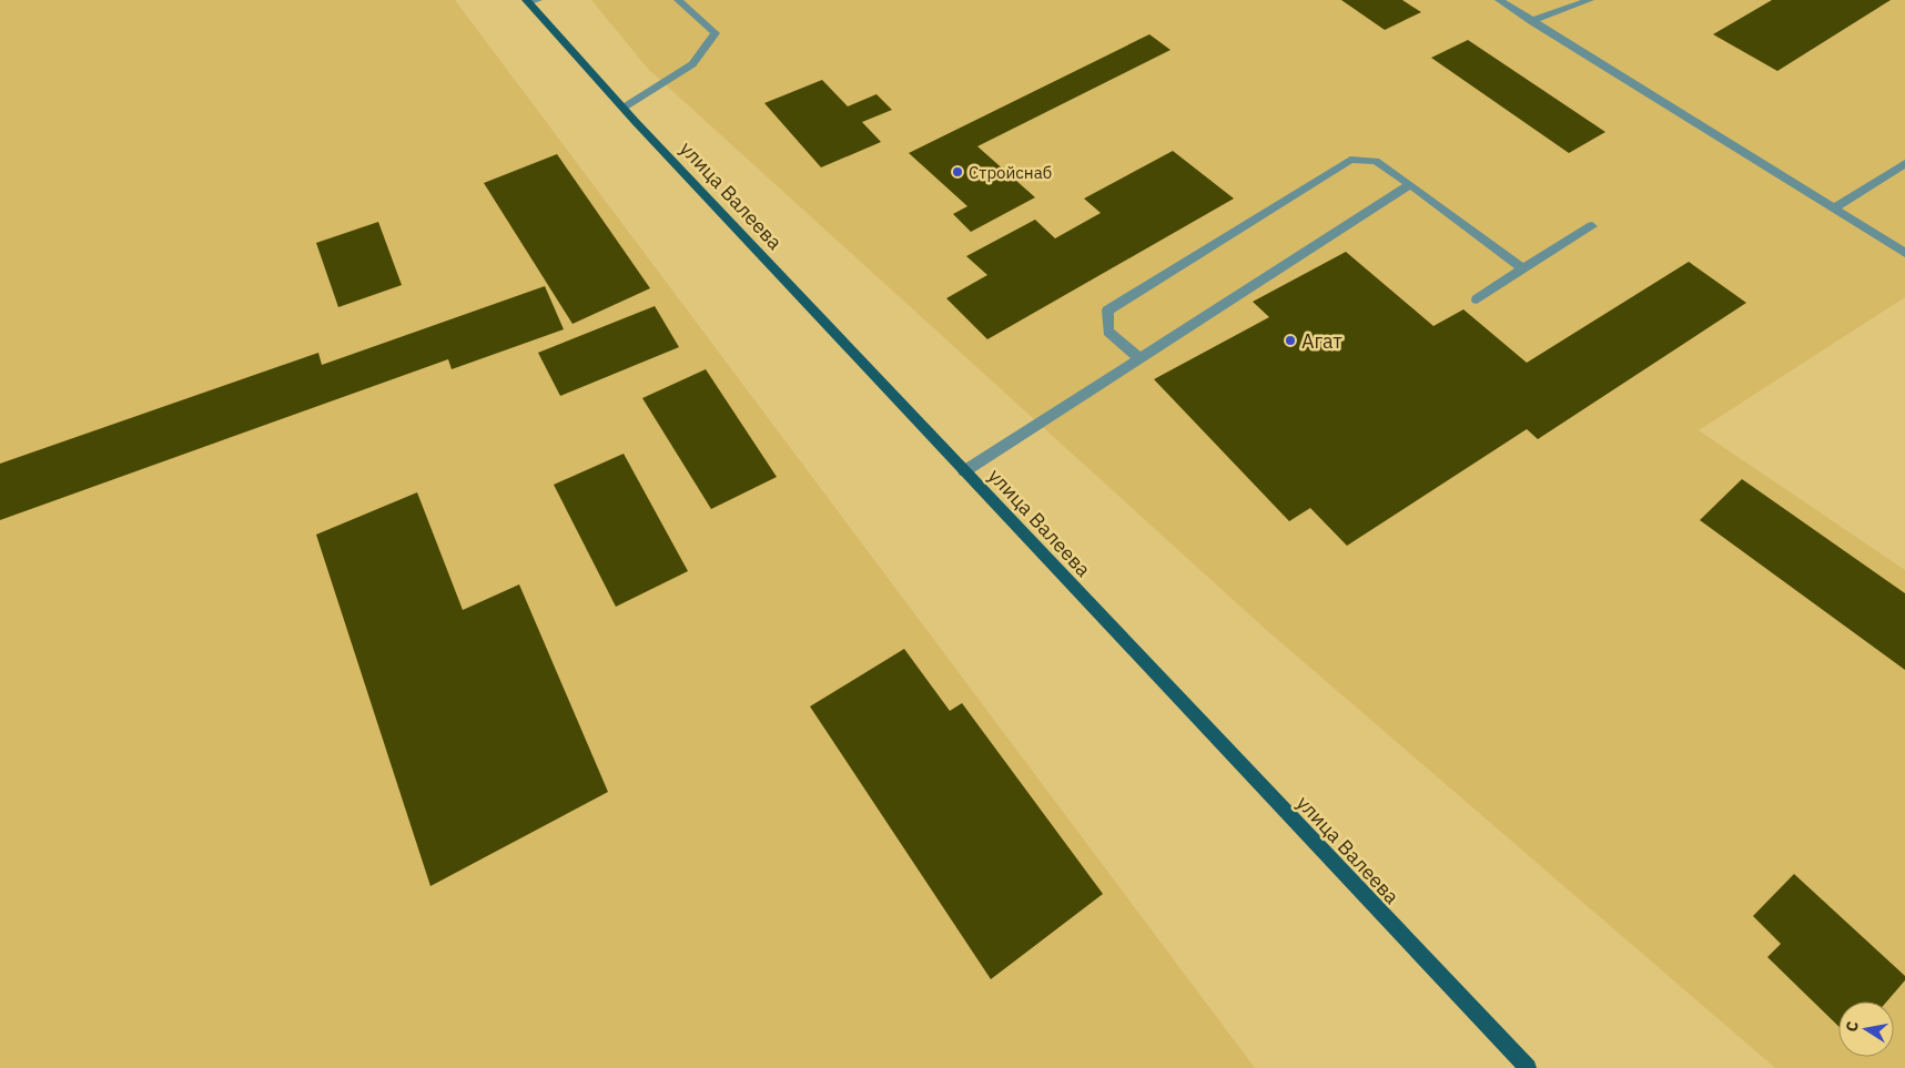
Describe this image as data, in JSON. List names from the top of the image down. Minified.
{"streets":{"main road":["улица Валеева"]},"places":["Стройснаб","Агат"],"north":"left"}
